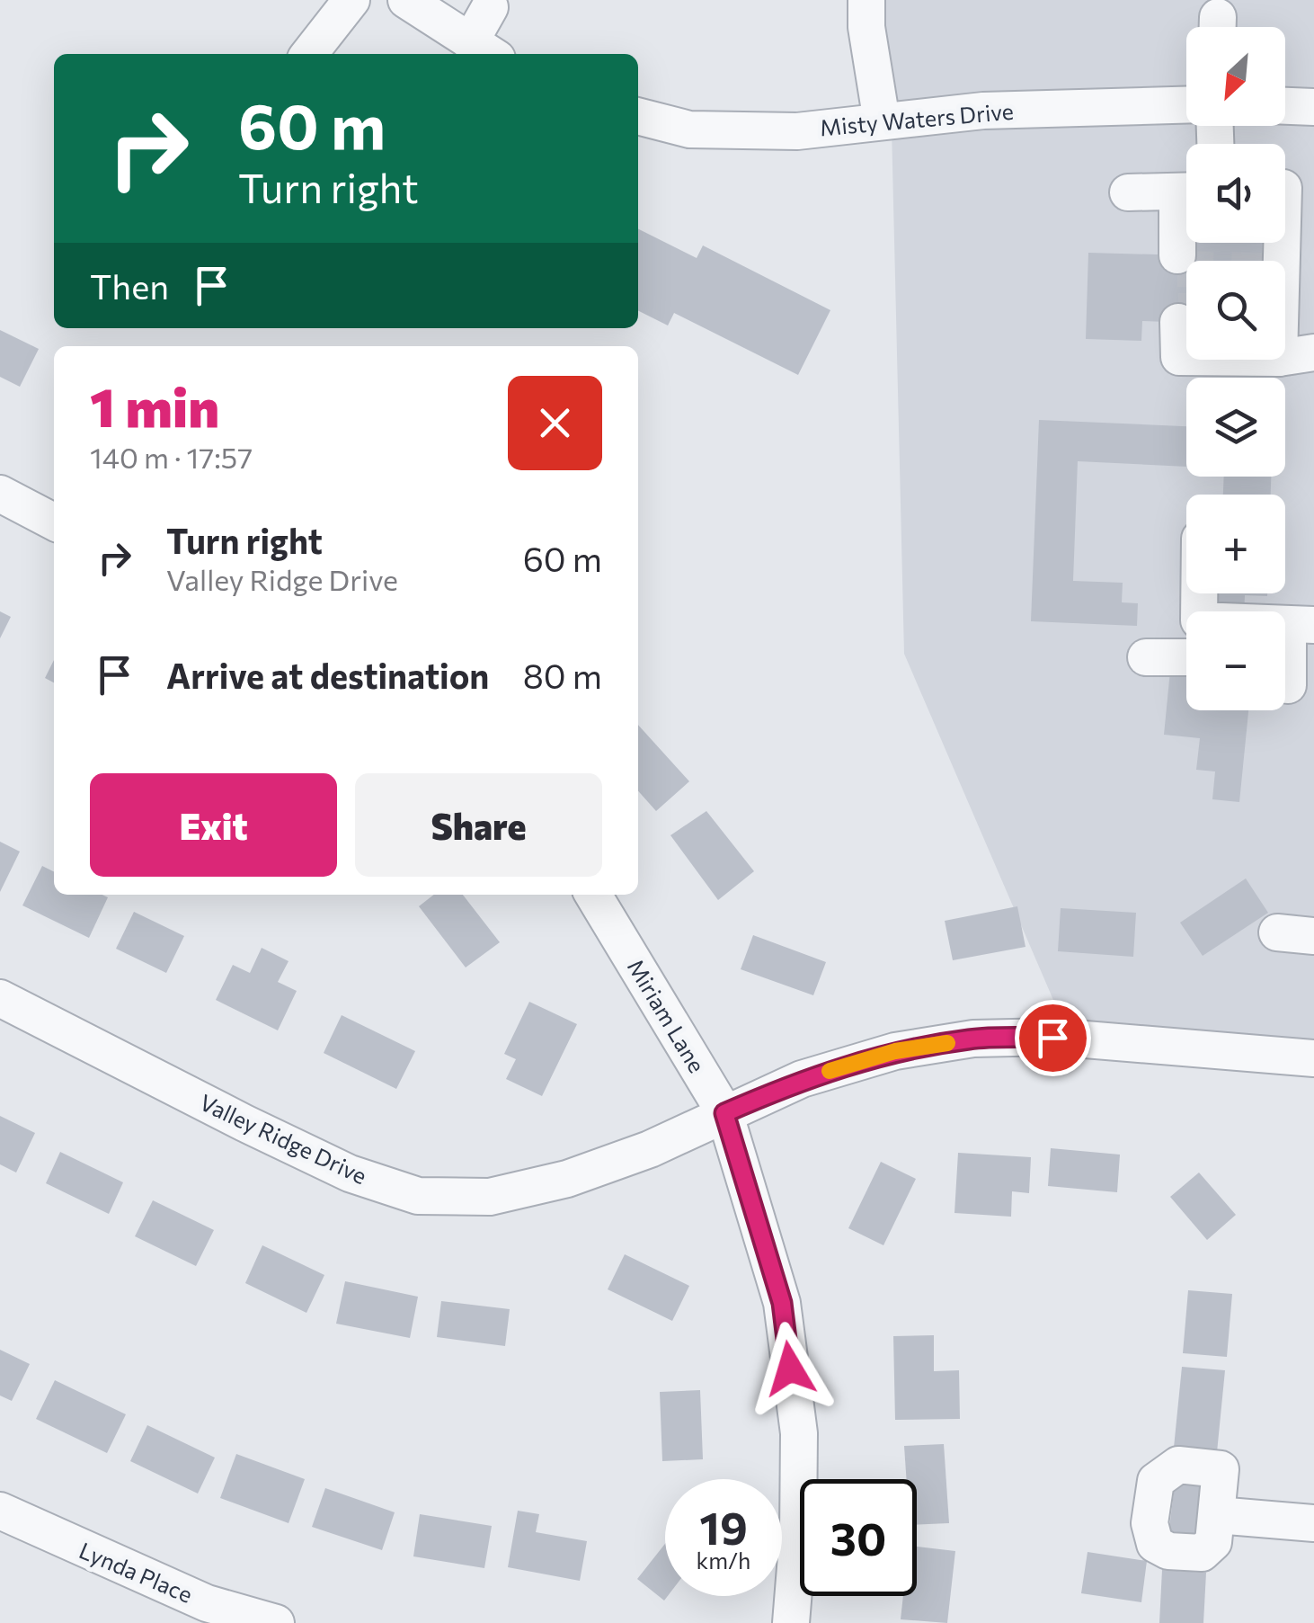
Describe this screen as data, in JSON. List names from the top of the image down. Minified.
{"streets":{"street":["Misty Waters Drive","Miriam Lane","Valley Ridge Drive","Lynda Place"]},"crossings":[["Miriam Lane","Valley Ridge Drive"]],"north":"bottom left","page":{"map_buttons":["+","−"],"turn":["60 m","Turn right"],"then":"Then","heading":["1 min","140 m · 17:57"],"list":[{"name":"Turn right","note":"Valley Ridge Drive","value":"60 m"},{"name":"Arrive at destination","value":"80 m"}],"buttons":["Exit","Share"],"speed":"19 km/h","limit":"30"}}
